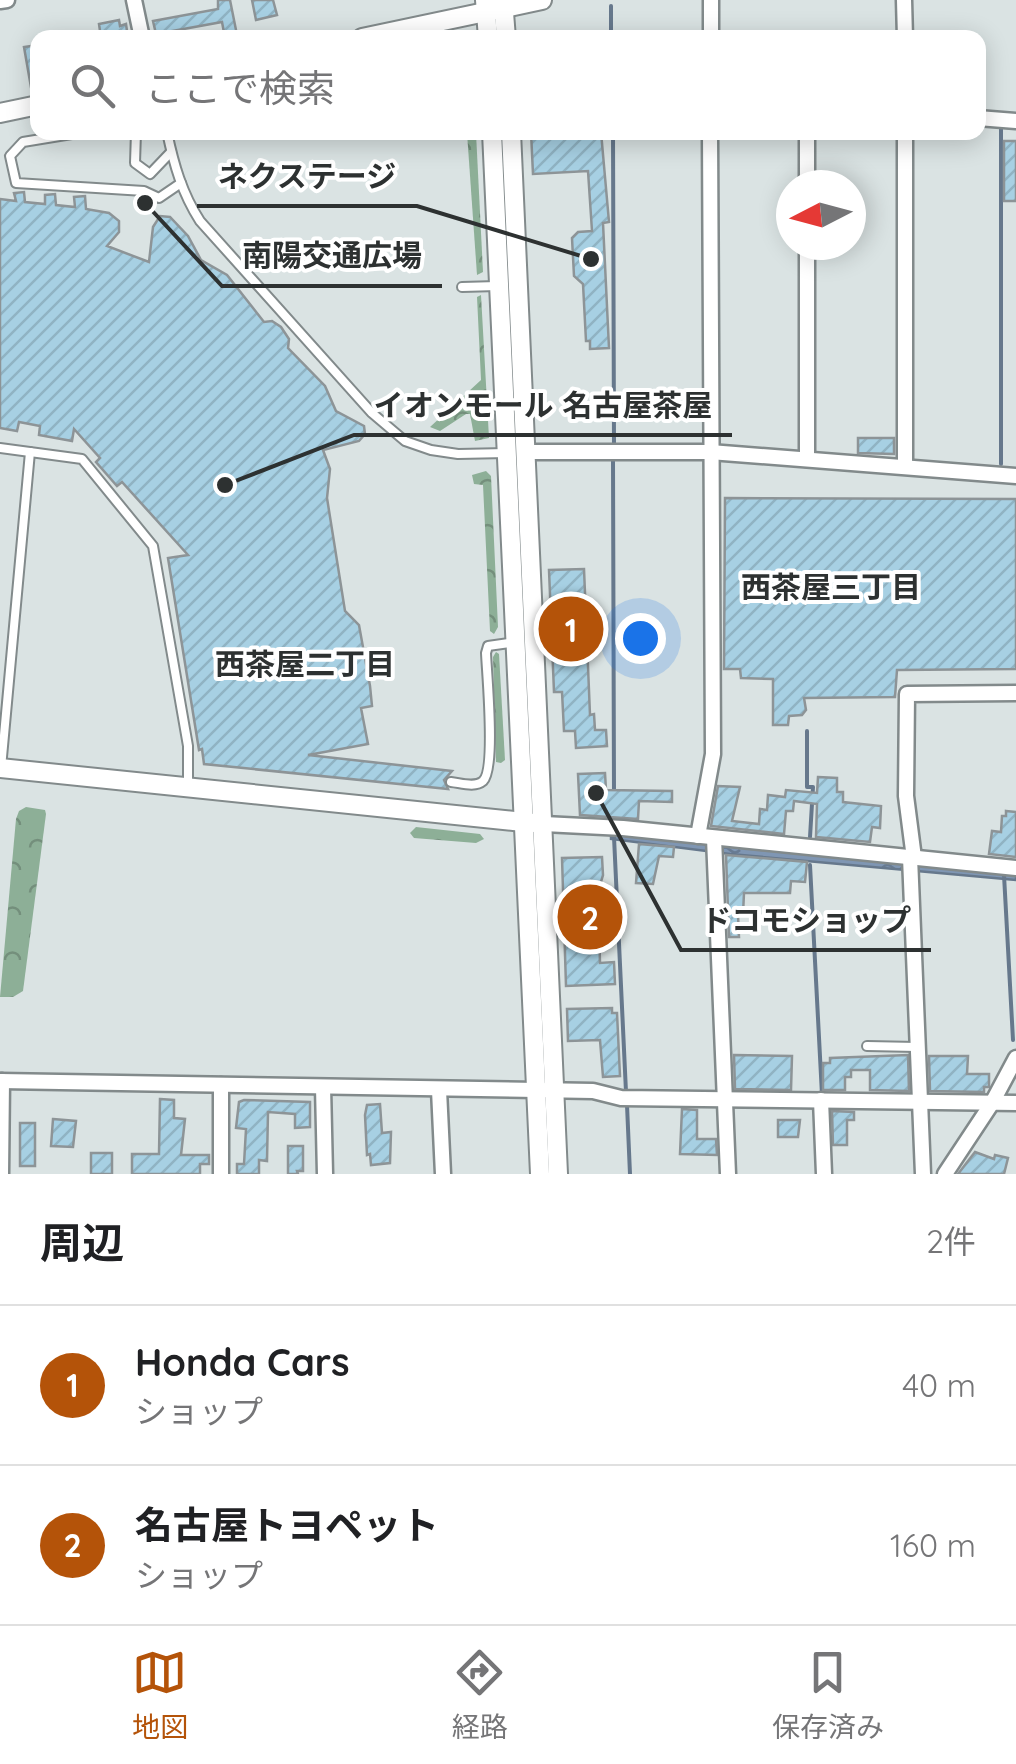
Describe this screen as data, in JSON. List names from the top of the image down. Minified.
{"districts":["西茶屋三丁目","西茶屋二丁目"],"places":["南陽交通広場","ネクステージ","イオンモール 名古屋茶屋","ドコモショップ"],"north":"left","page":{"search":"ここで検索","pins":["1","2"],"heading":["周辺","2件"],"list":[{"mark":"1","name":"Honda Cars","note":"ショップ","value":"40 m"},{"mark":"2","name":"名古屋トヨペット","note":"ショップ","value":"160 m"}],"nav":["地図","経路","保存済み"]}}
